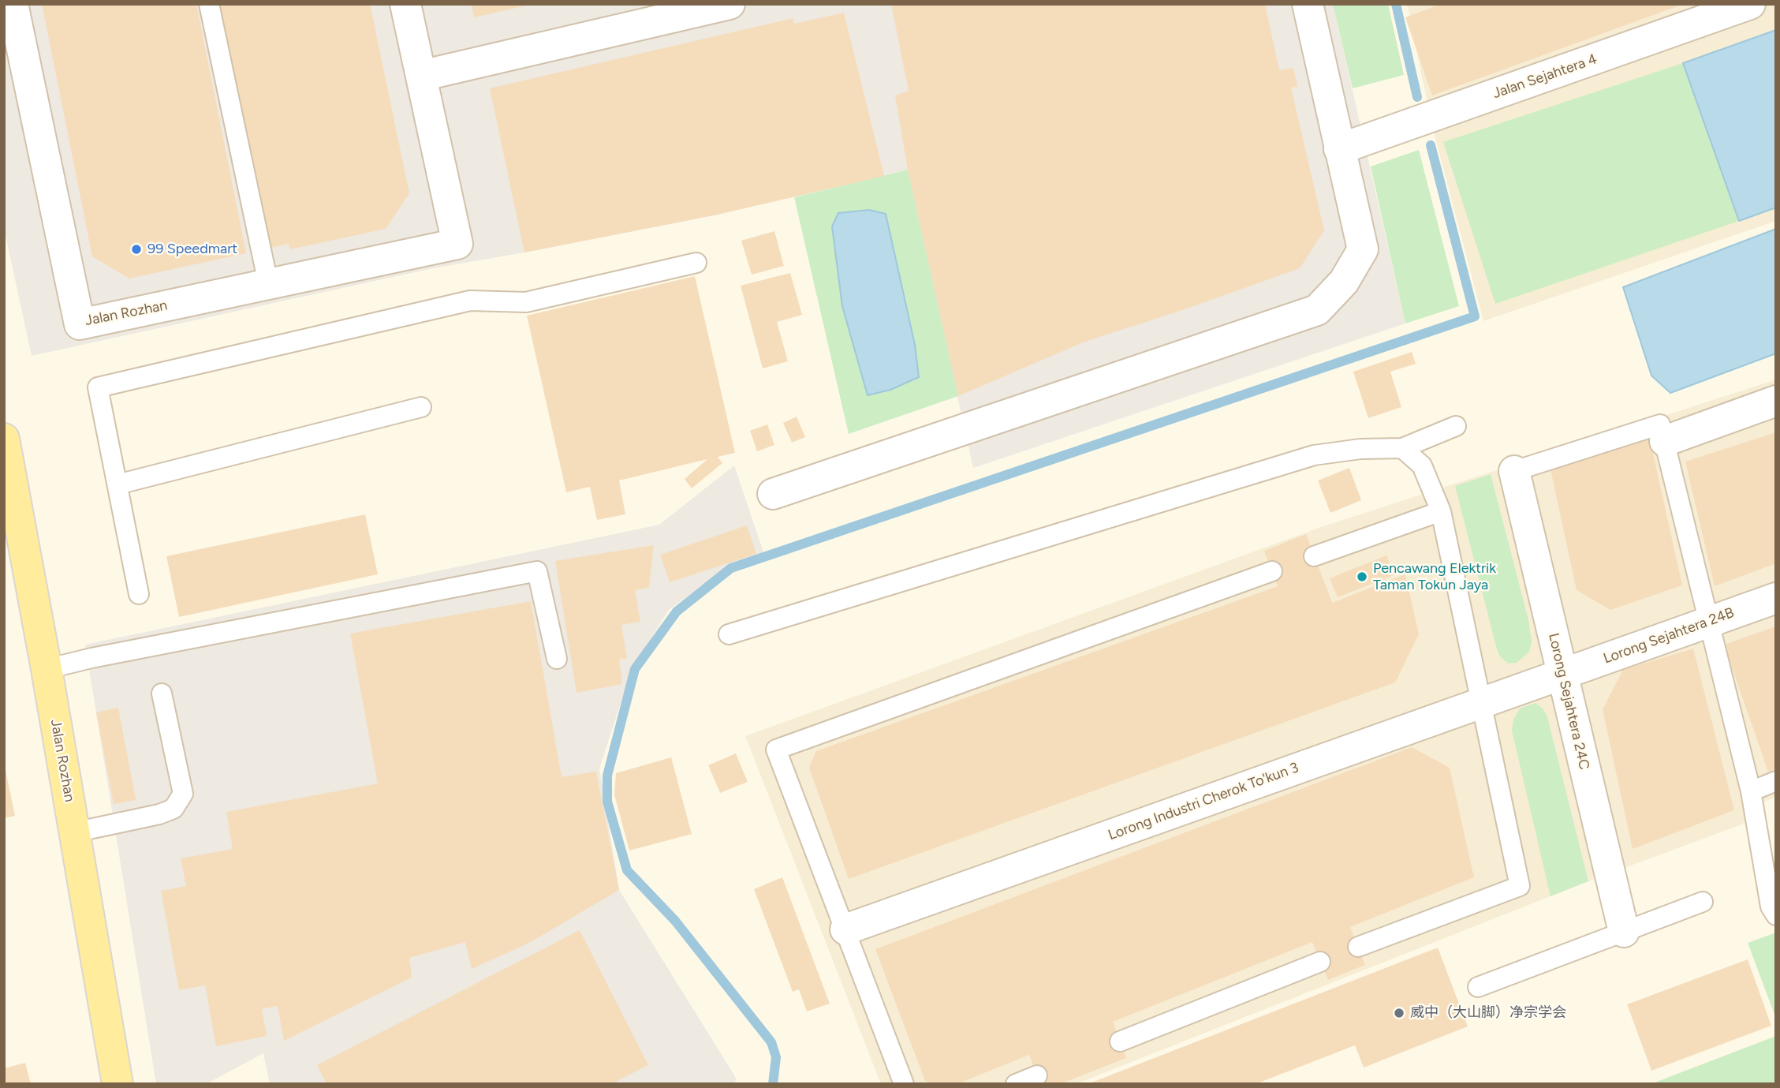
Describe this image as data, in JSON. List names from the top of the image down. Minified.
{"streets":{"main road":["Jalan Rozhan"],"street":["Jalan Sejahtera 4","Lorong Sejahtera 24B","Lorong Sejahtera 24C","Lorong Industri Cherok To'kun 3"]},"crossings":[["Lorong Sejahtera 24B","Lorong Sejahtera 24C"],["Lorong Sejahtera 24B","Lorong Industri Cherok To'kun 3"],["Lorong Sejahtera 24C","Lorong Industri Cherok To'kun 3"]],"places":["99 Speedmart","Pencawang Elektrik Taman Tokun Jaya","威中（大山脚）净宗学会"]}
